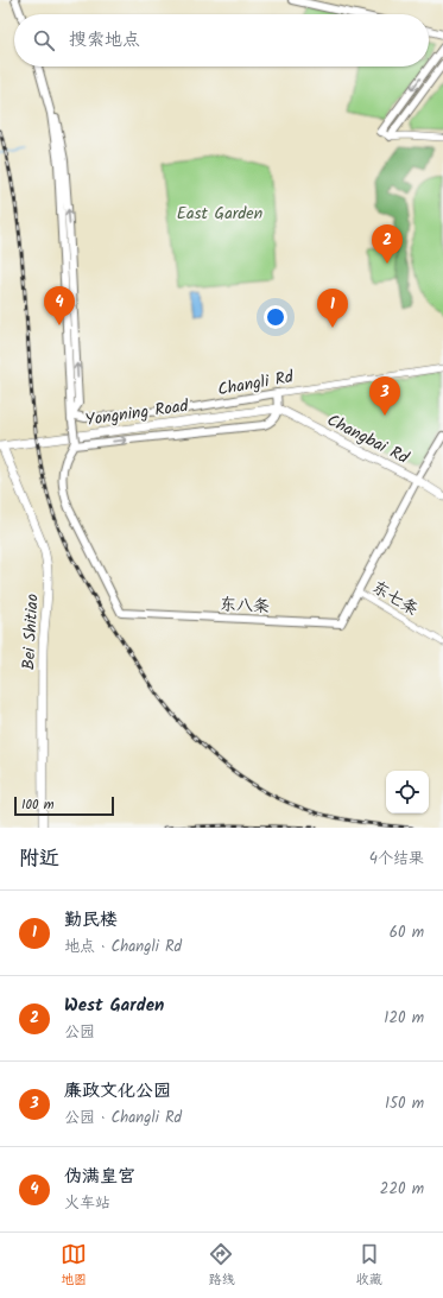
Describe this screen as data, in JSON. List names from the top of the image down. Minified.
{"streets":{"main road":["Yongning Road","Changbai Rd","Bei Shitiao"],"street":["Changli Rd","东七条","东八条"]},"crossings":[["Yongning Road","Changbai Rd"],["Yongning Road","Bei Shitiao"],["Changbai Rd","东八条"],["东七条","东八条"]],"parks":["East Garden"],"scale_bar":"100 m","page":{"search":"搜索地点","pins":["2","4","1","3"],"scale":"100 m","heading":["附近","4个结果"],"list":[{"mark":"1","name":"勤民楼","note":"地点 · Changli Rd","value":"60 m"},{"mark":"2","name":"West Garden","note":"公园","value":"120 m"},{"mark":"3","name":"廉政文化公园","note":"公园 · Changli Rd","value":"150 m"},{"mark":"4","name":"伪满皇宫","note":"火车站","value":"220 m"}],"nav":["地图","路线","收藏"]}}
